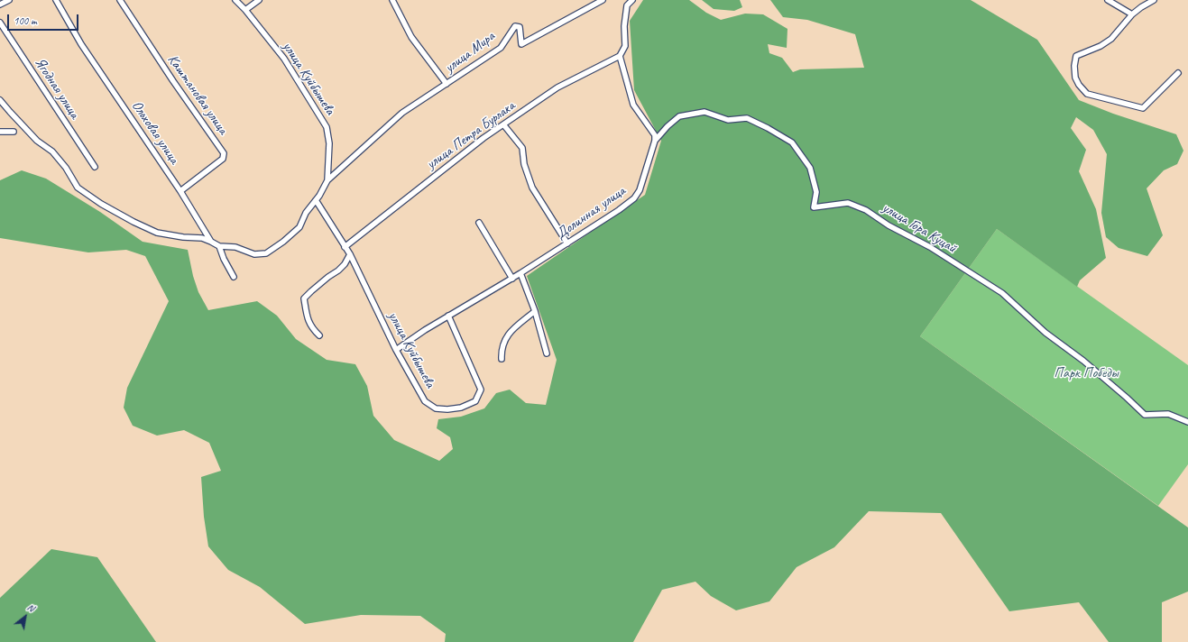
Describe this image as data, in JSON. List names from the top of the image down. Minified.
{"streets":{"street":["улица Мира","улица Куйбышева","Ягодная улица","Каштановая улица","Ольховая улица","улица Петра Бурлака","Долинная улица","улица Гора Куцай"]},"crossings":[["улица Мира","улица Куйбышева"],["улица Куйбышева","улица Петра Бурлака"],["улица Куйбышева","Долинная улица"],["Каштановая улица","Ольховая улица"],["Долинная улица","улица Гора Куцай"]],"parks":["Парк Победы"],"scale_bar":"100 m","north":"top right"}
